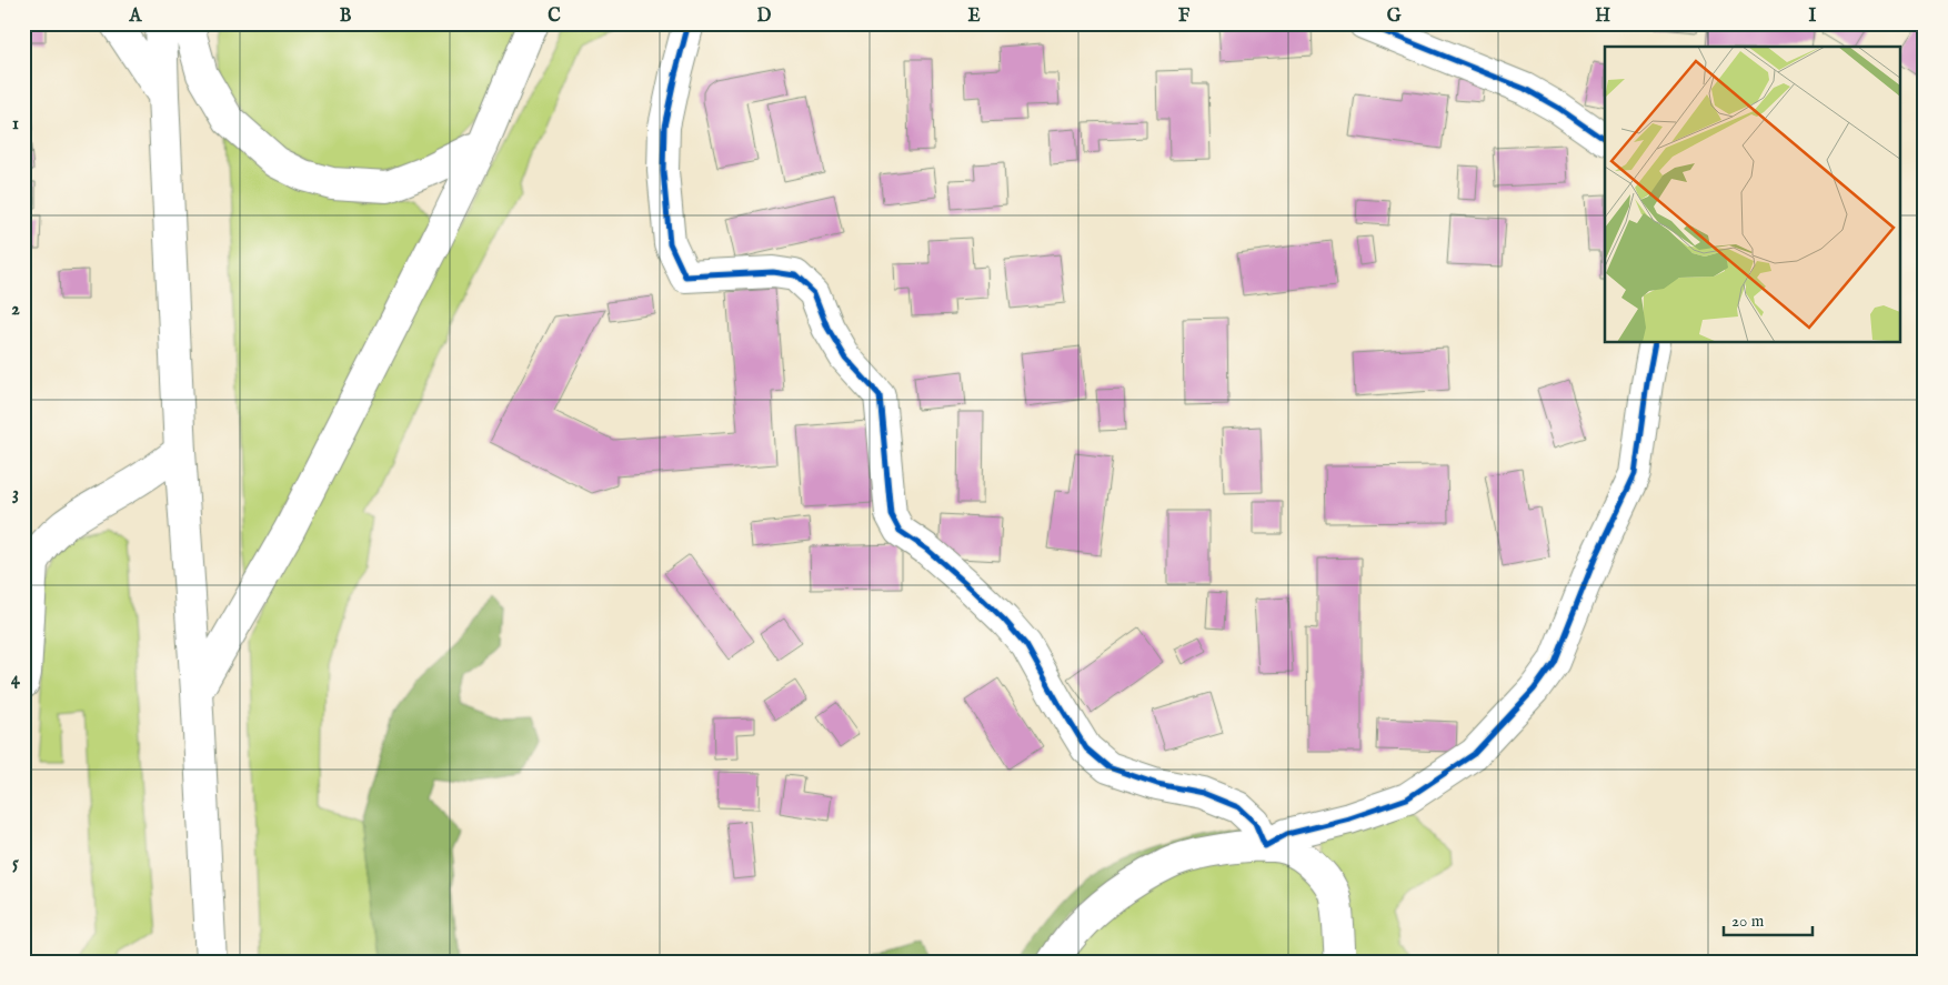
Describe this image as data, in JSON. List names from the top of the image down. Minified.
{"scale_bar":"20 m","grid":{"columns":["A","B","C","D","E","F","G","H","I"],"rows":["1","2","3","4","5"]}}
